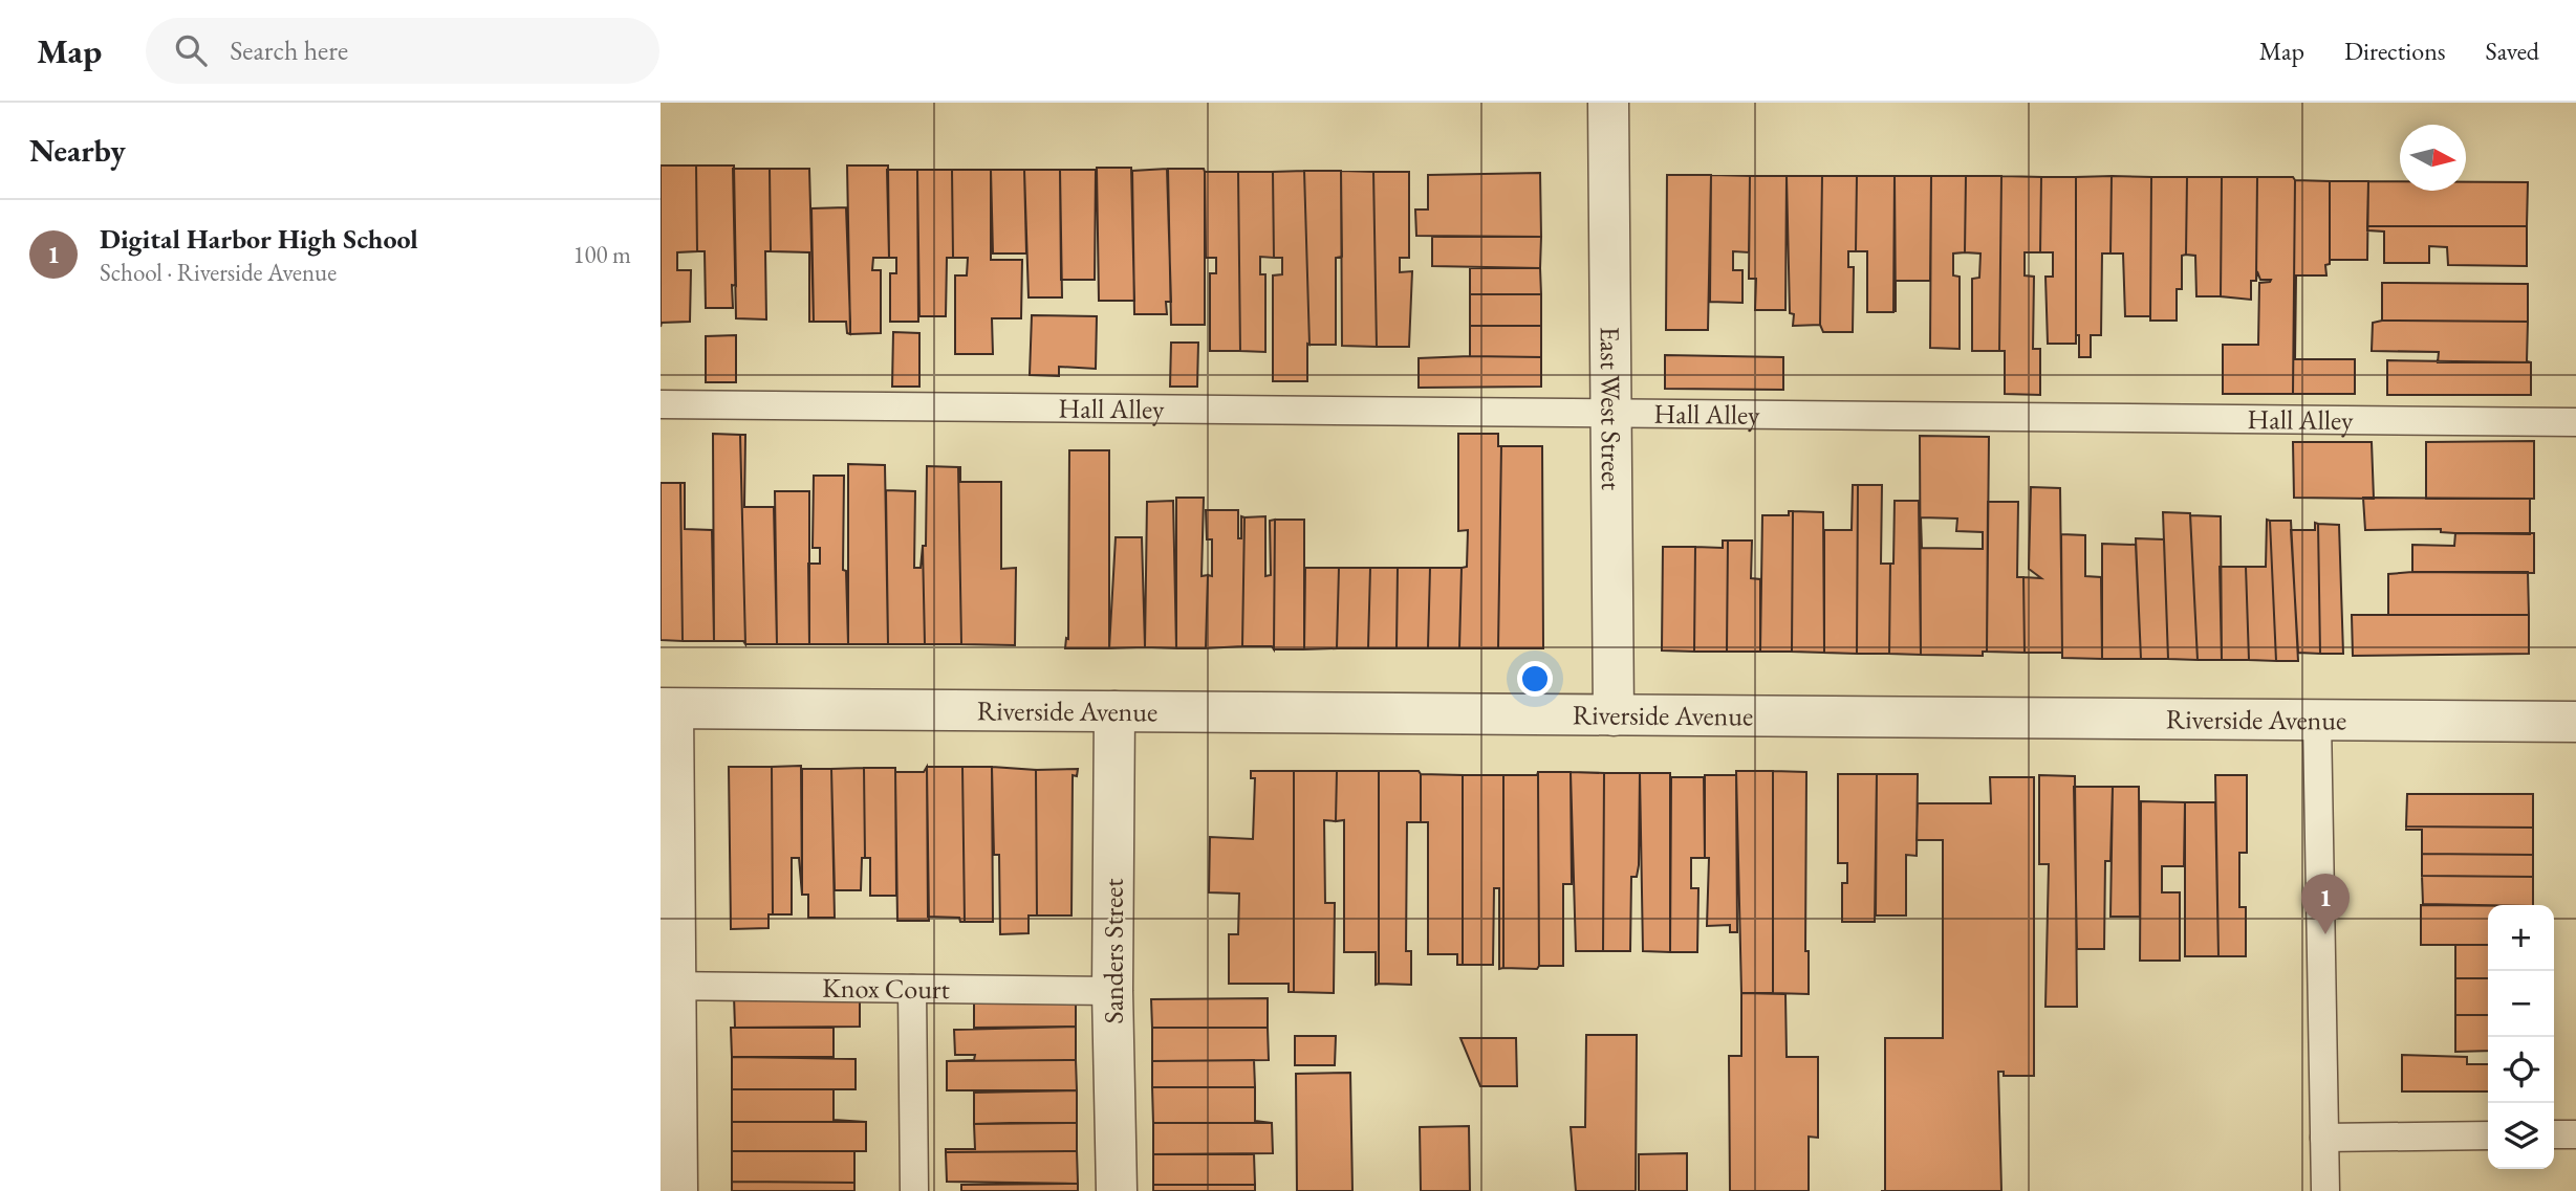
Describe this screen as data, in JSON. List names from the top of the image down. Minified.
{"streets":{"street":["East West Street","Riverside Avenue","Sanders Street"],"lane":["Hall Alley","Knox Court"]},"crossings":[["Hall Alley","East West Street"],["East West Street","Riverside Avenue"],["Riverside Avenue","Sanders Street"],["Sanders Street","Knox Court"]],"north":"right","page":{"header":"Map","search":"Search here","nav":["Map","Directions","Saved"],"heading":"Nearby","list":[{"mark":"1","name":"Digital Harbor High School","note":"School · Riverside Avenue","value":"100 m"}],"pins":"1","map_buttons":["+","−"]}}
